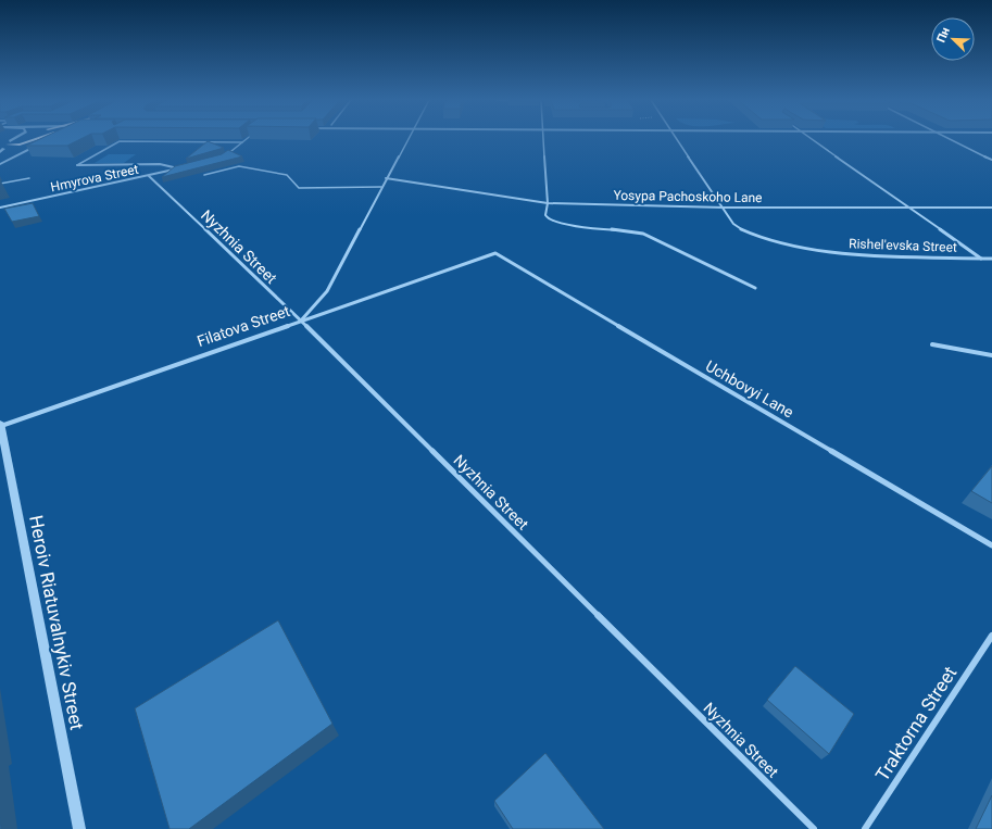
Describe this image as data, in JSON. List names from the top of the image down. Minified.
{"streets":{"street":["Hmyrova Street","Yosypa Pachoskoho Lane","Rishel'evska Street","Nyzhnia Street","Filatova Street","Uchbovyi Lane","Heroiv Riatuvalnykiv Street","Traktorna Street"]},"crossings":[["Hmyrova Street","Nyzhnia Street"],["Yosypa Pachoskoho Lane","Rishel'evska Street"],["Nyzhnia Street","Filatova Street"],["Filatova Street","Uchbovyi Lane"],["Filatova Street","Heroiv Riatuvalnykiv Street"]],"north":"top left"}
